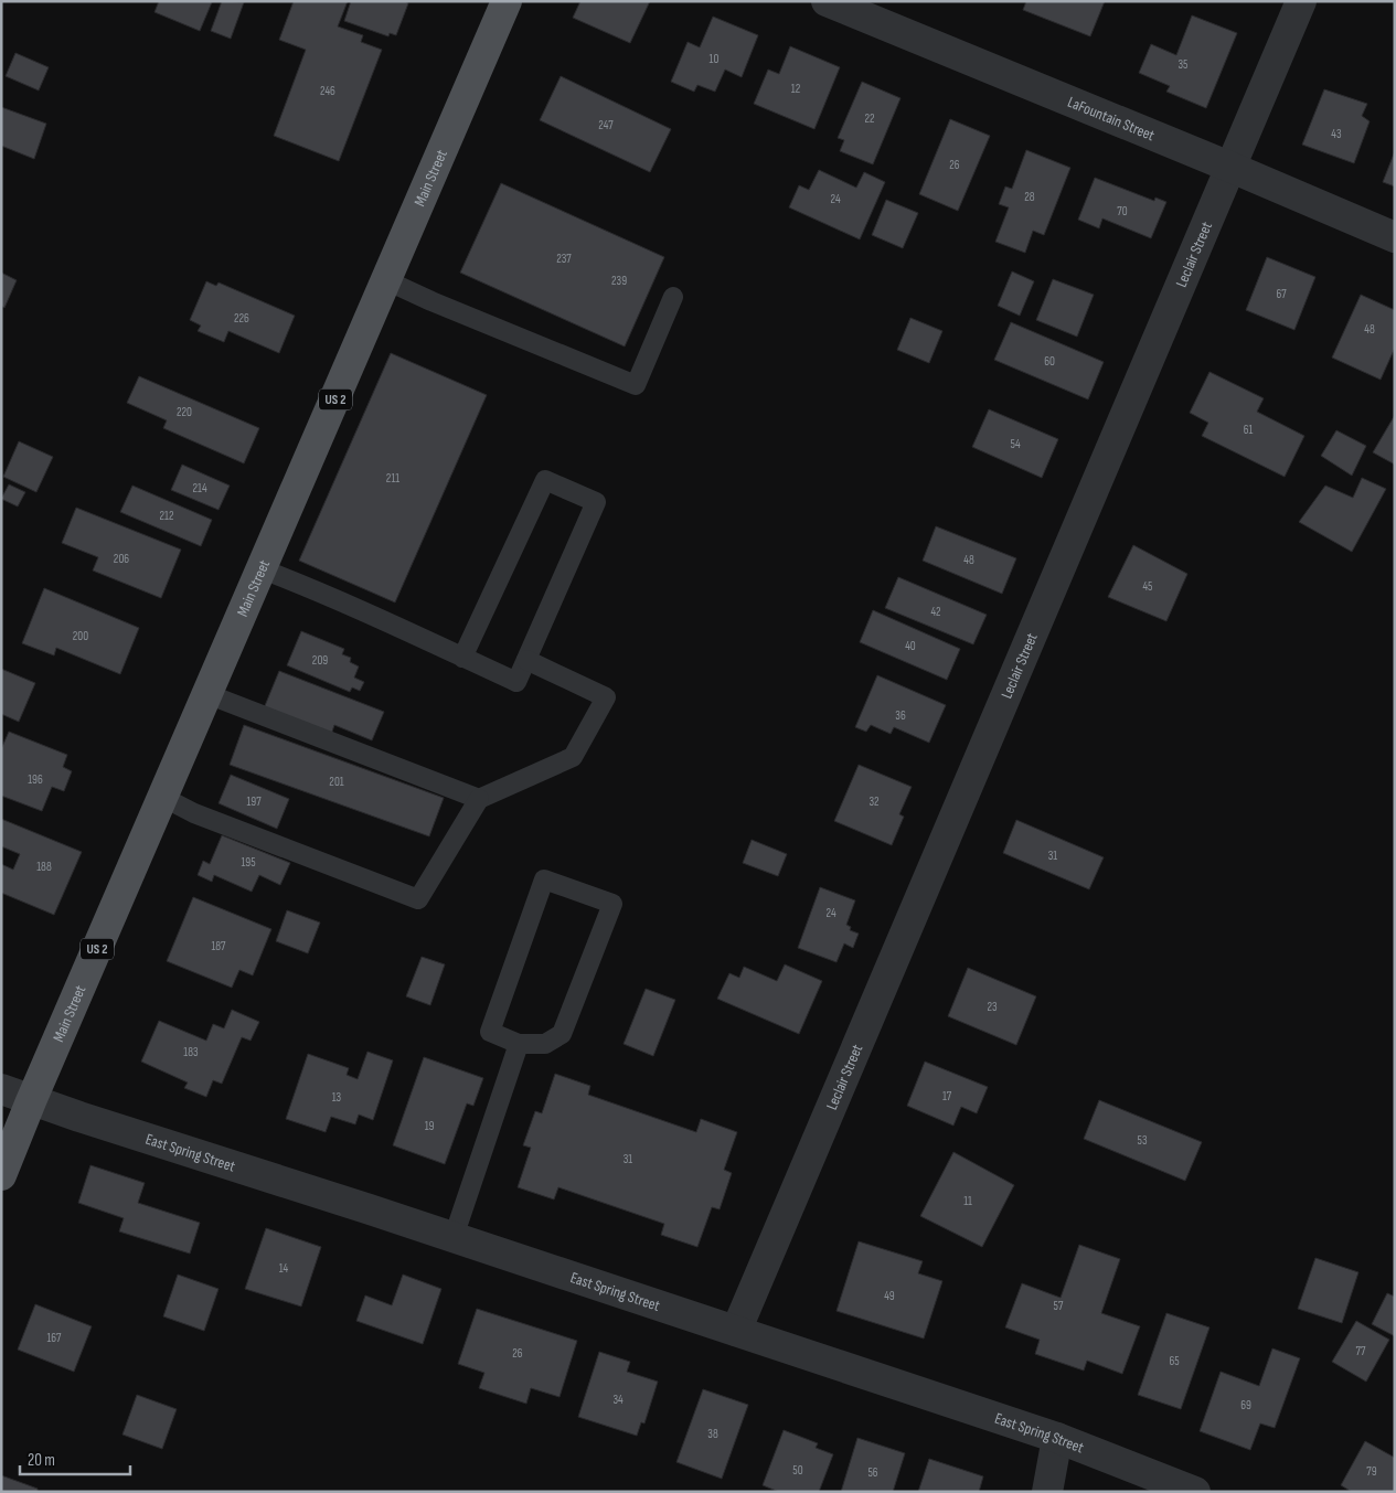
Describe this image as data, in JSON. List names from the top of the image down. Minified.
{"streets":{"main road":["Main Street","US 2"],"street":["LaFountain Street","Leclair Street","East Spring Street"]},"crossings":[["LaFountain Street","Leclair Street"],["Main Street","East Spring Street"],["Leclair Street","East Spring Street"]],"house_numbers":["10","35","12","246","22","247","43","26","28","24","70","237","239","67","226","48","60","220","61","54","211","214","212","206","48","45","42","200","40","209","36","196","201","197","32","31","195","188","24","187","23","183","17","13","19","53","31","11","14","49","57","167","77","26","65","34","69","38","50","79","56"],"scale_bar":"20 m"}
